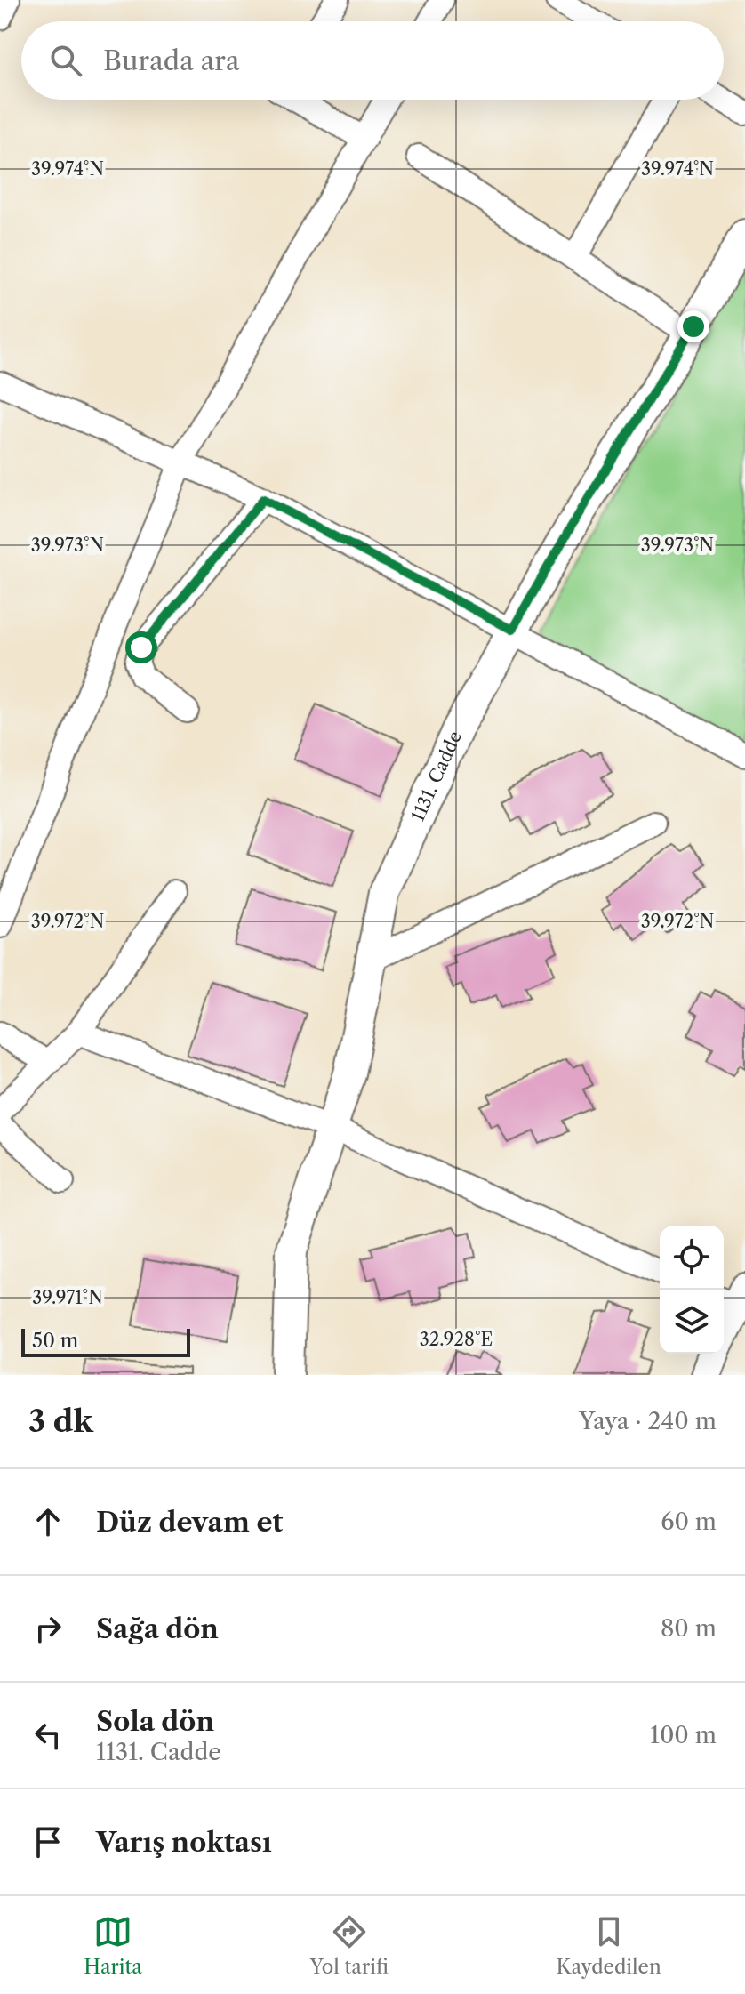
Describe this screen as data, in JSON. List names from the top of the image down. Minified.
{"streets":{"street":["1131. Cadde"]},"scale_bar":"50 m","page":{"search":"Burada ara","scale":"50 m","heading":["3 dk","Yaya · 240 m"],"list":[["Düz devam et","60 m"],["Sağa dön","80 m"],["Sola dön","1131. Cadde","100 m"],"Varış noktası"],"nav":["Harita","Yol tarifi","Kaydedilen"]},"coordinates":["39.974°N","39.973°N","39.972°N","39.971°N","32.928°E"]}
